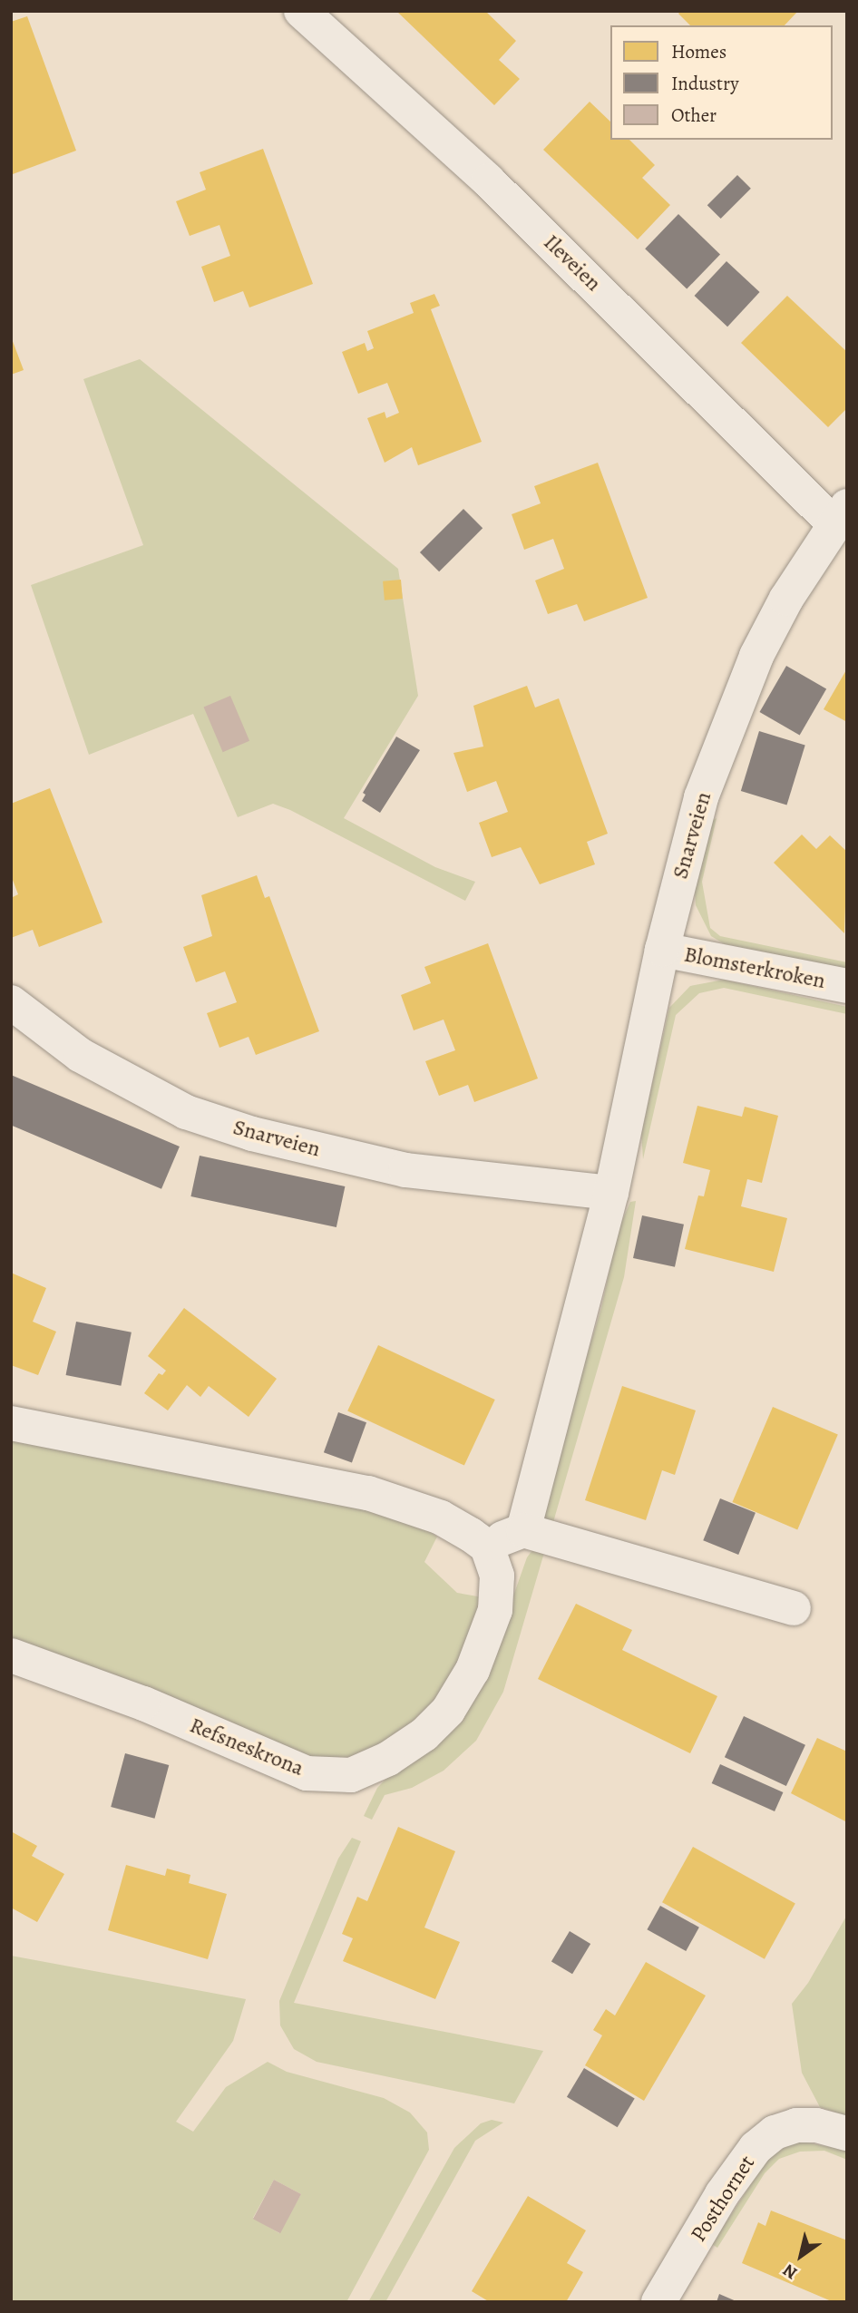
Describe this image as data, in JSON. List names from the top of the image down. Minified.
{"streets":{"street":["Ileveien","Snarveien","Blomsterkroken","Refsneskrona","Posthornet"]},"crossings":[["Ileveien","Snarveien"],["Snarveien","Blomsterkroken"]],"legend":["Homes","Industry","Other"],"north":"bottom left"}
